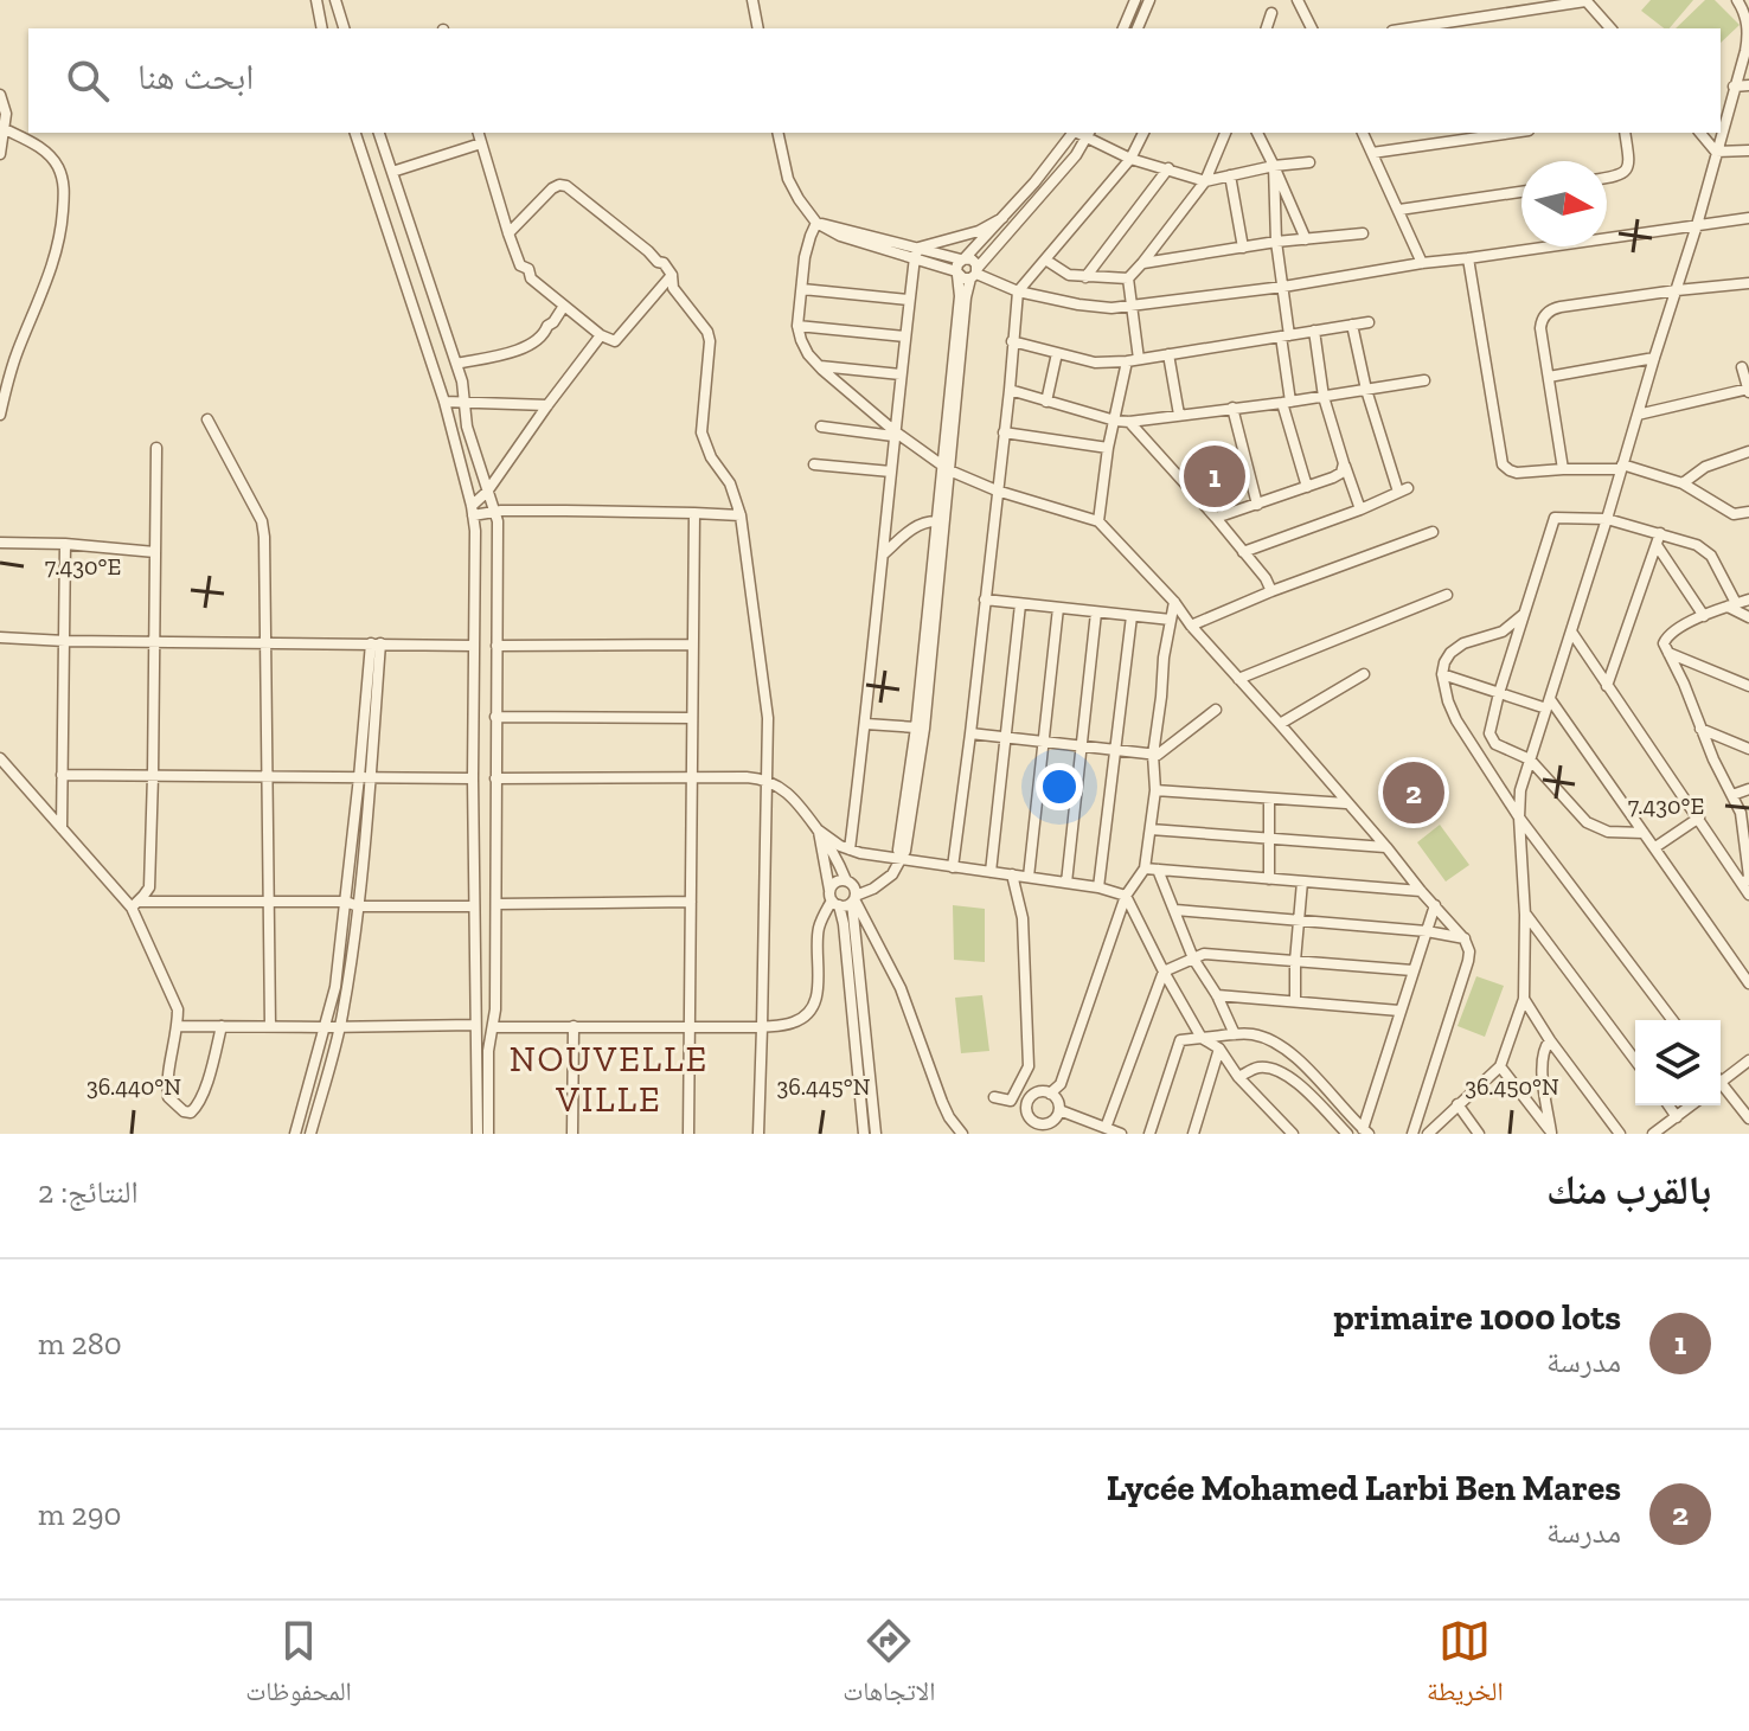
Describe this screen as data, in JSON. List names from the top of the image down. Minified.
{"districts":["NOUVELLE VILLE"],"north":"right","page":{"search":"ابحث هنا","pins":["1","2"],"heading":["بالقرب منك","النتائج: 2"],"list":[{"mark":"1","name":"primaire 1000 lots","note":"مدرسة","value":"280 m"},{"mark":"2","name":"Lycée Mohamed Larbi Ben Mares","note":"مدرسة","value":"290 m"}],"nav":["الخريطة","الاتجاهات","المحفوظات"]},"coordinates":["7.430°E","36.440°N","36.445°N","36.450°N"]}
